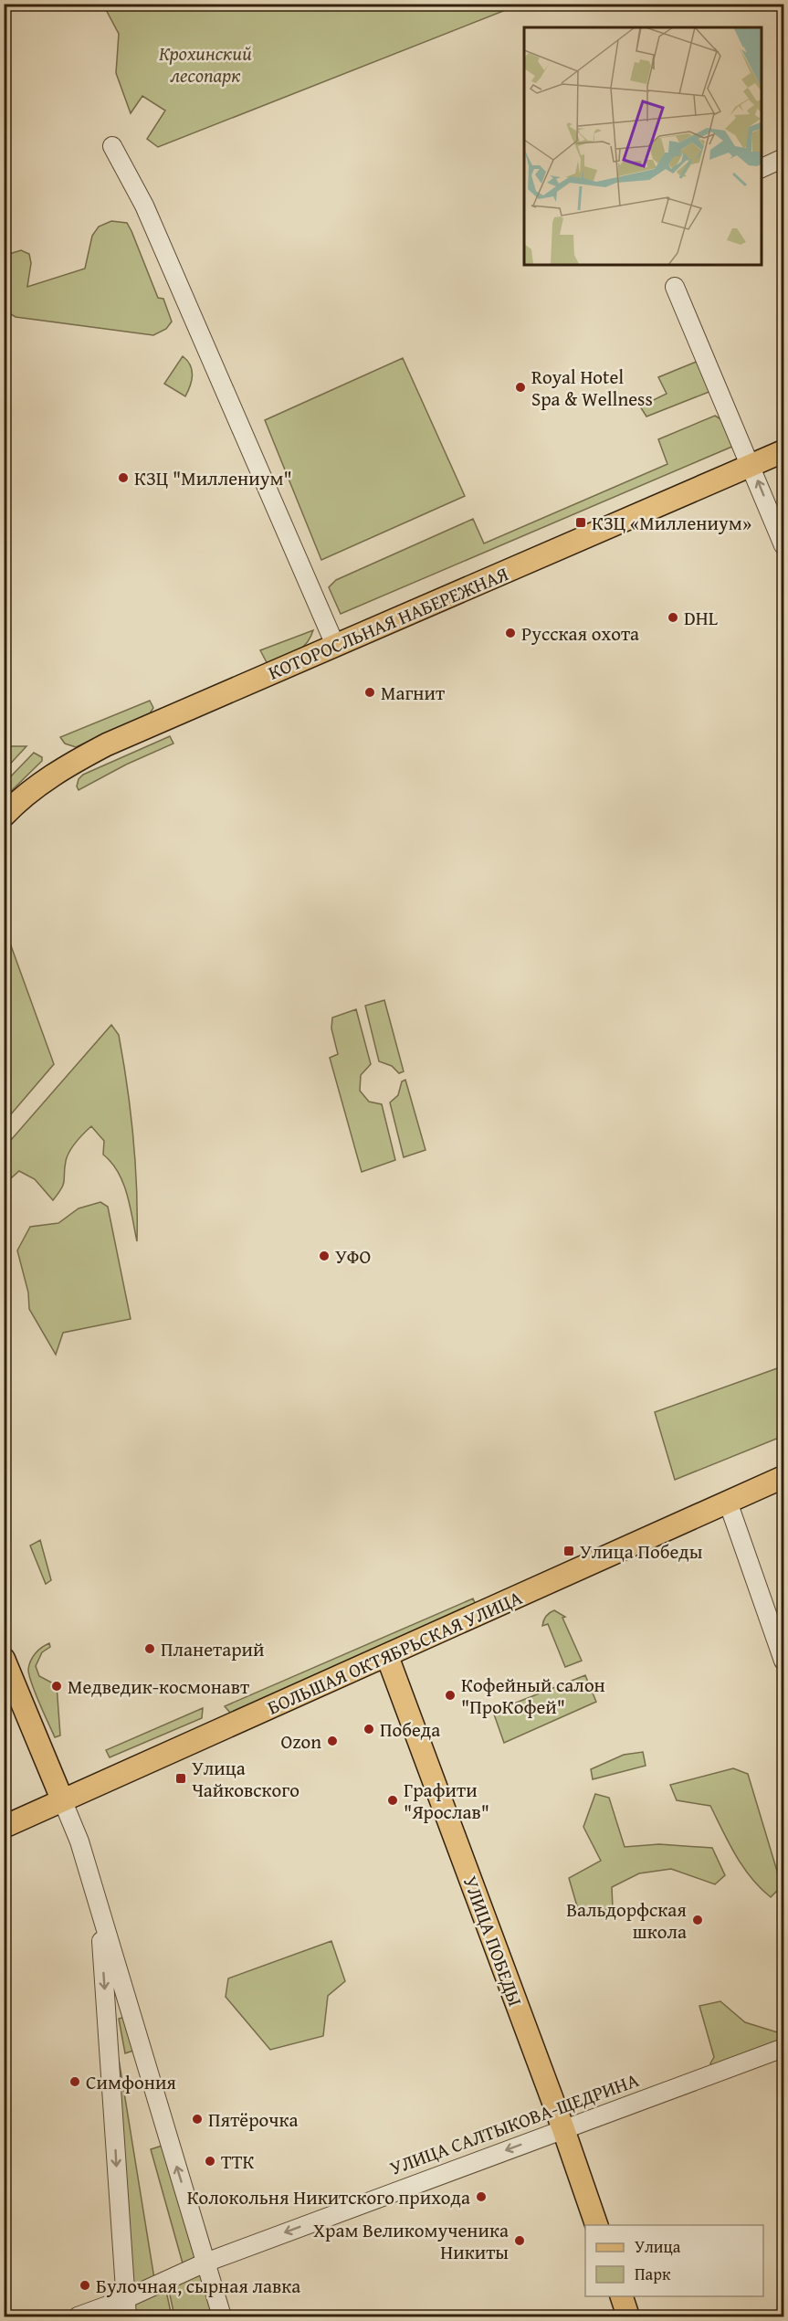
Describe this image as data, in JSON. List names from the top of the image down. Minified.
{"streets":{"main road":["КОТОРОСЛЬНАЯ НАБЕРЕЖНАЯ","БОЛЬШАЯ ОКТЯБРЬСКАЯ УЛИЦА","УЛИЦА ПОБЕДЫ"],"street":["УЛИЦА САЛТЫКОВА-ЩЕДРИНА"]},"crossings":[["БОЛЬШАЯ ОКТЯБРЬСКАЯ УЛИЦА","УЛИЦА ПОБЕДЫ"],["УЛИЦА ПОБЕДЫ","УЛИЦА САЛТЫКОВА-ЩЕДРИНА"]],"one_way":["УЛИЦА САЛТЫКОВА-ЩЕДРИНА"],"parks":["Крохинский лесопарк"],"places":{"other":["Royal Hotel Spa & Wеllness","КЗЦ \"Миллениум\"","DHL","Русская охота","Магнит","УФО","Планетарий","Медведик-космонавт","Кофейный салон \"ПроКофей\"","Победа","Ozon","Графити \"Ярослав\"","Вальдорфская школа","Симфония","Пятёрочка","ТТК","Колокольня Никитского прихода","Храм Великомученика Никиты","Булочная, сырная лавка"],"transit":["КЗЦ «Миллениум»","Улица Победы","Улица Чайковского"]},"legend":["Улица","Парк"]}
